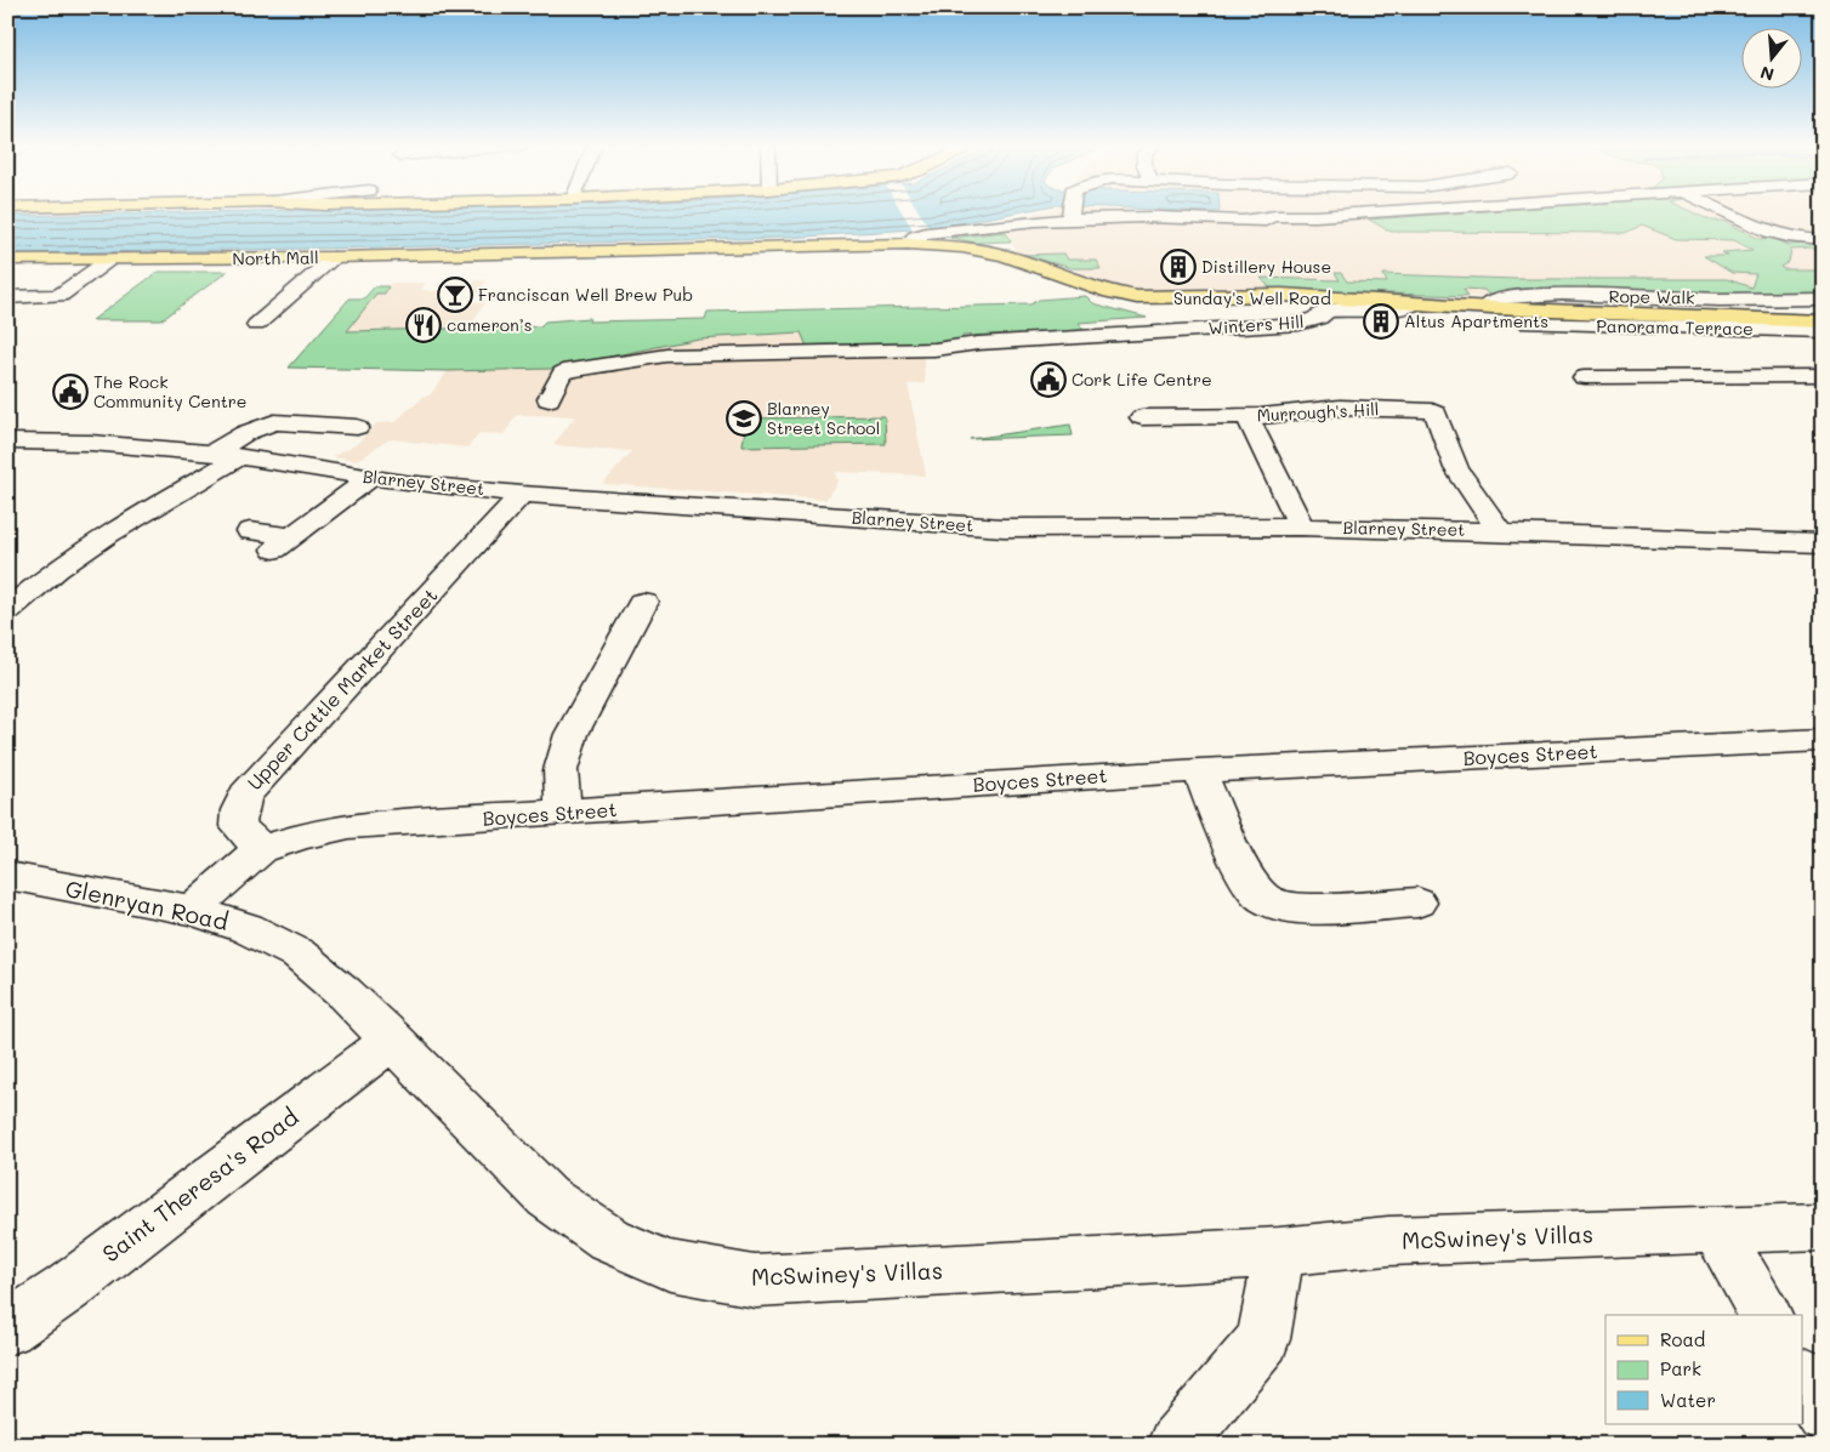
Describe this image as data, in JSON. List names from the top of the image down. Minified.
{"streets":{"main road":["North Mall","Sunday's Well Road"],"street":["Rope Walk","Winters Hill","Panorama Terrace","Murrough's Hill","Blarney Street","Upper Cattle Market Street","Boyces Street","Glenryan Road","Saint Theresa's Road","McSwiney's Villas"]},"crossings":[["North Mall","Sunday's Well Road"],["Rope Walk","Sunday's Well Road"],["Sunday's Well Road","Winters Hill"],["Murrough's Hill","Blarney Street"],["Blarney Street","Upper Cattle Market Street"],["Upper Cattle Market Street","Boyces Street"],["Glenryan Road","Saint Theresa's Road"],["Glenryan Road","McSwiney's Villas"],["Saint Theresa's Road","McSwiney's Villas"]],"places":{"building":["Distillery House","Altus Apartments"],"bar":["Franciscan Well Brew Pub"],"restaurant":["cameron’s"],"public building":["Cork Life Centre","The Rock Community Centre"],"school or university":["Blarney Street School"]},"legend":["Road","Park","Water"],"north":"bottom"}
